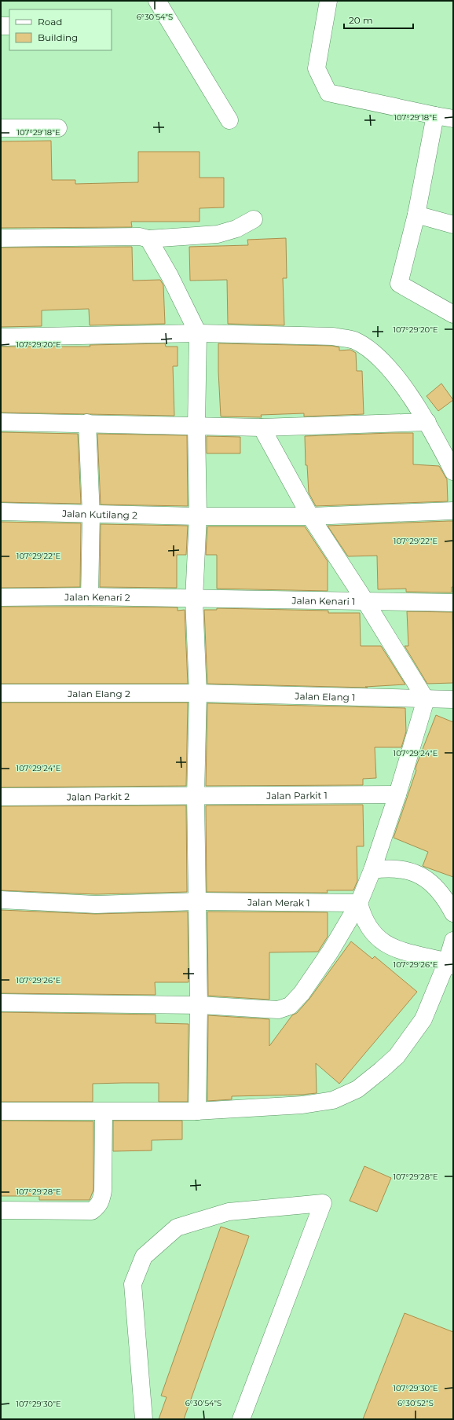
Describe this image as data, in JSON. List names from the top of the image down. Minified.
{"streets":{"street":["Jalan Kutilang 2","Jalan Kenari 2","Jalan Kenari 1","Jalan Elang 2","Jalan Elang 1","Jalan Parkit 1","Jalan Parkit 2","Jalan Merak 1"]},"crossings":[["Jalan Kenari 2","Jalan Kenari 1"],["Jalan Elang 2","Jalan Elang 1"],["Jalan Parkit 1","Jalan Parkit 2"]],"legend":["Road","Building"],"scale_bar":"20 m","coordinates":["6°30'54\"S","107°29'18\"E","107°29'20\"E","107°29'22\"E","107°29'24\"E","107°29'26\"E","107°29'28\"E","107°29'30\"E","6°30'52\"S"]}
